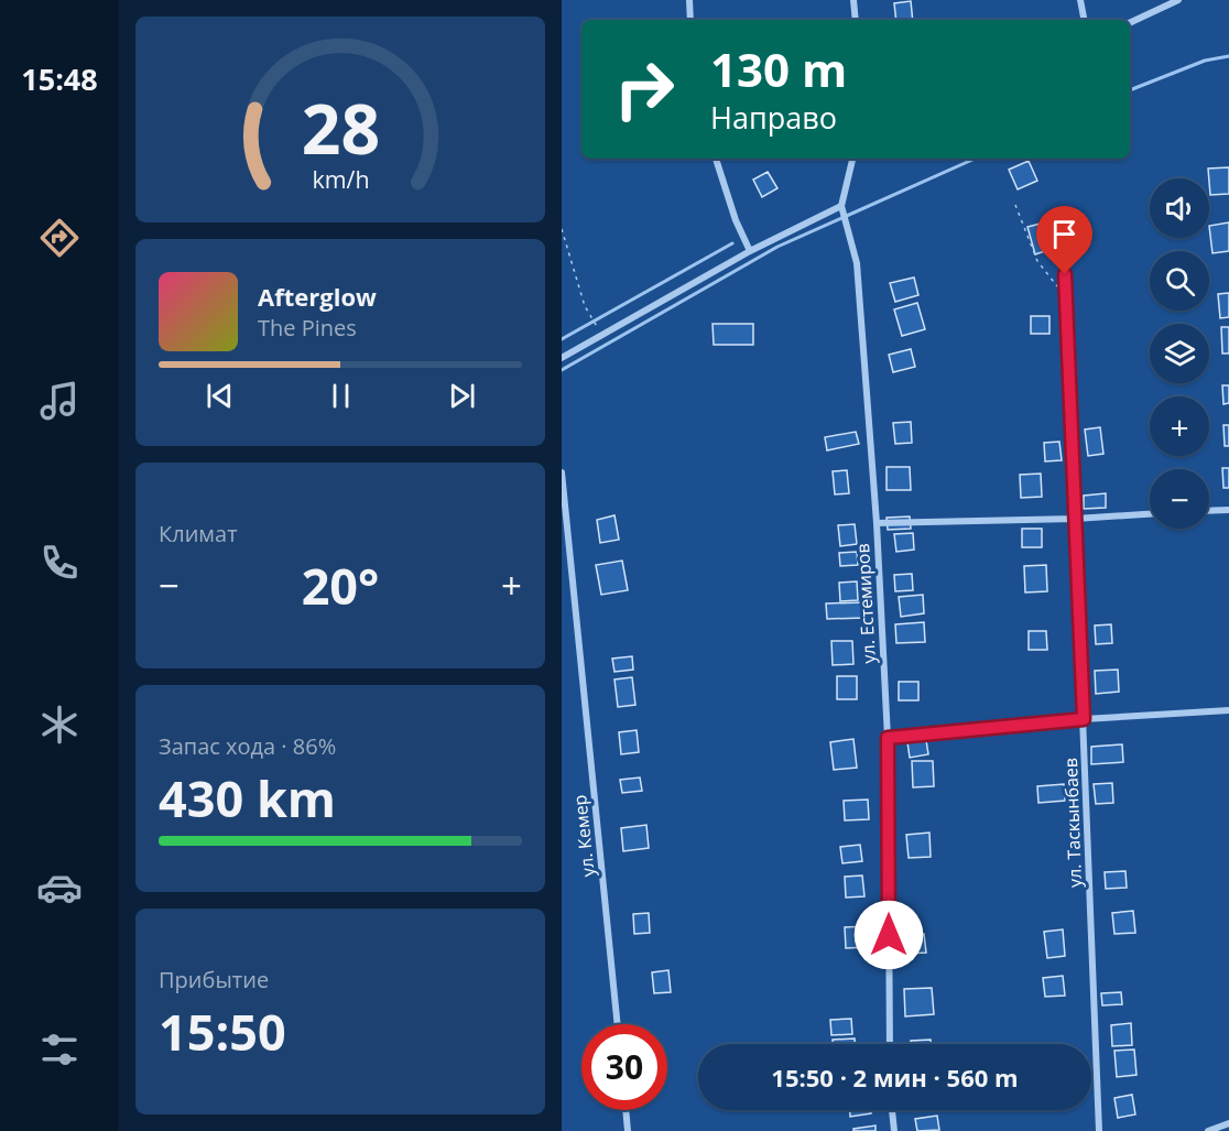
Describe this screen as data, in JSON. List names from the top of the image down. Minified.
{"streets":{"street":["ул. Естемиров","ул. Таскынбаев","ул. Кемер"]},"page":{"tabs":"15:48","turn":["130 m","Направо"],"map_buttons":["+","−"],"song":["Afterglow","The Pines"],"tile":["Климат",["Запас хода · 86%","430 km"],["Прибытие","15:50"]],"heat":["−","20°","+"],"limit":"30","trip":"15:50 · 2 мин · 560 m","gauge":["28","km/h"]}}
